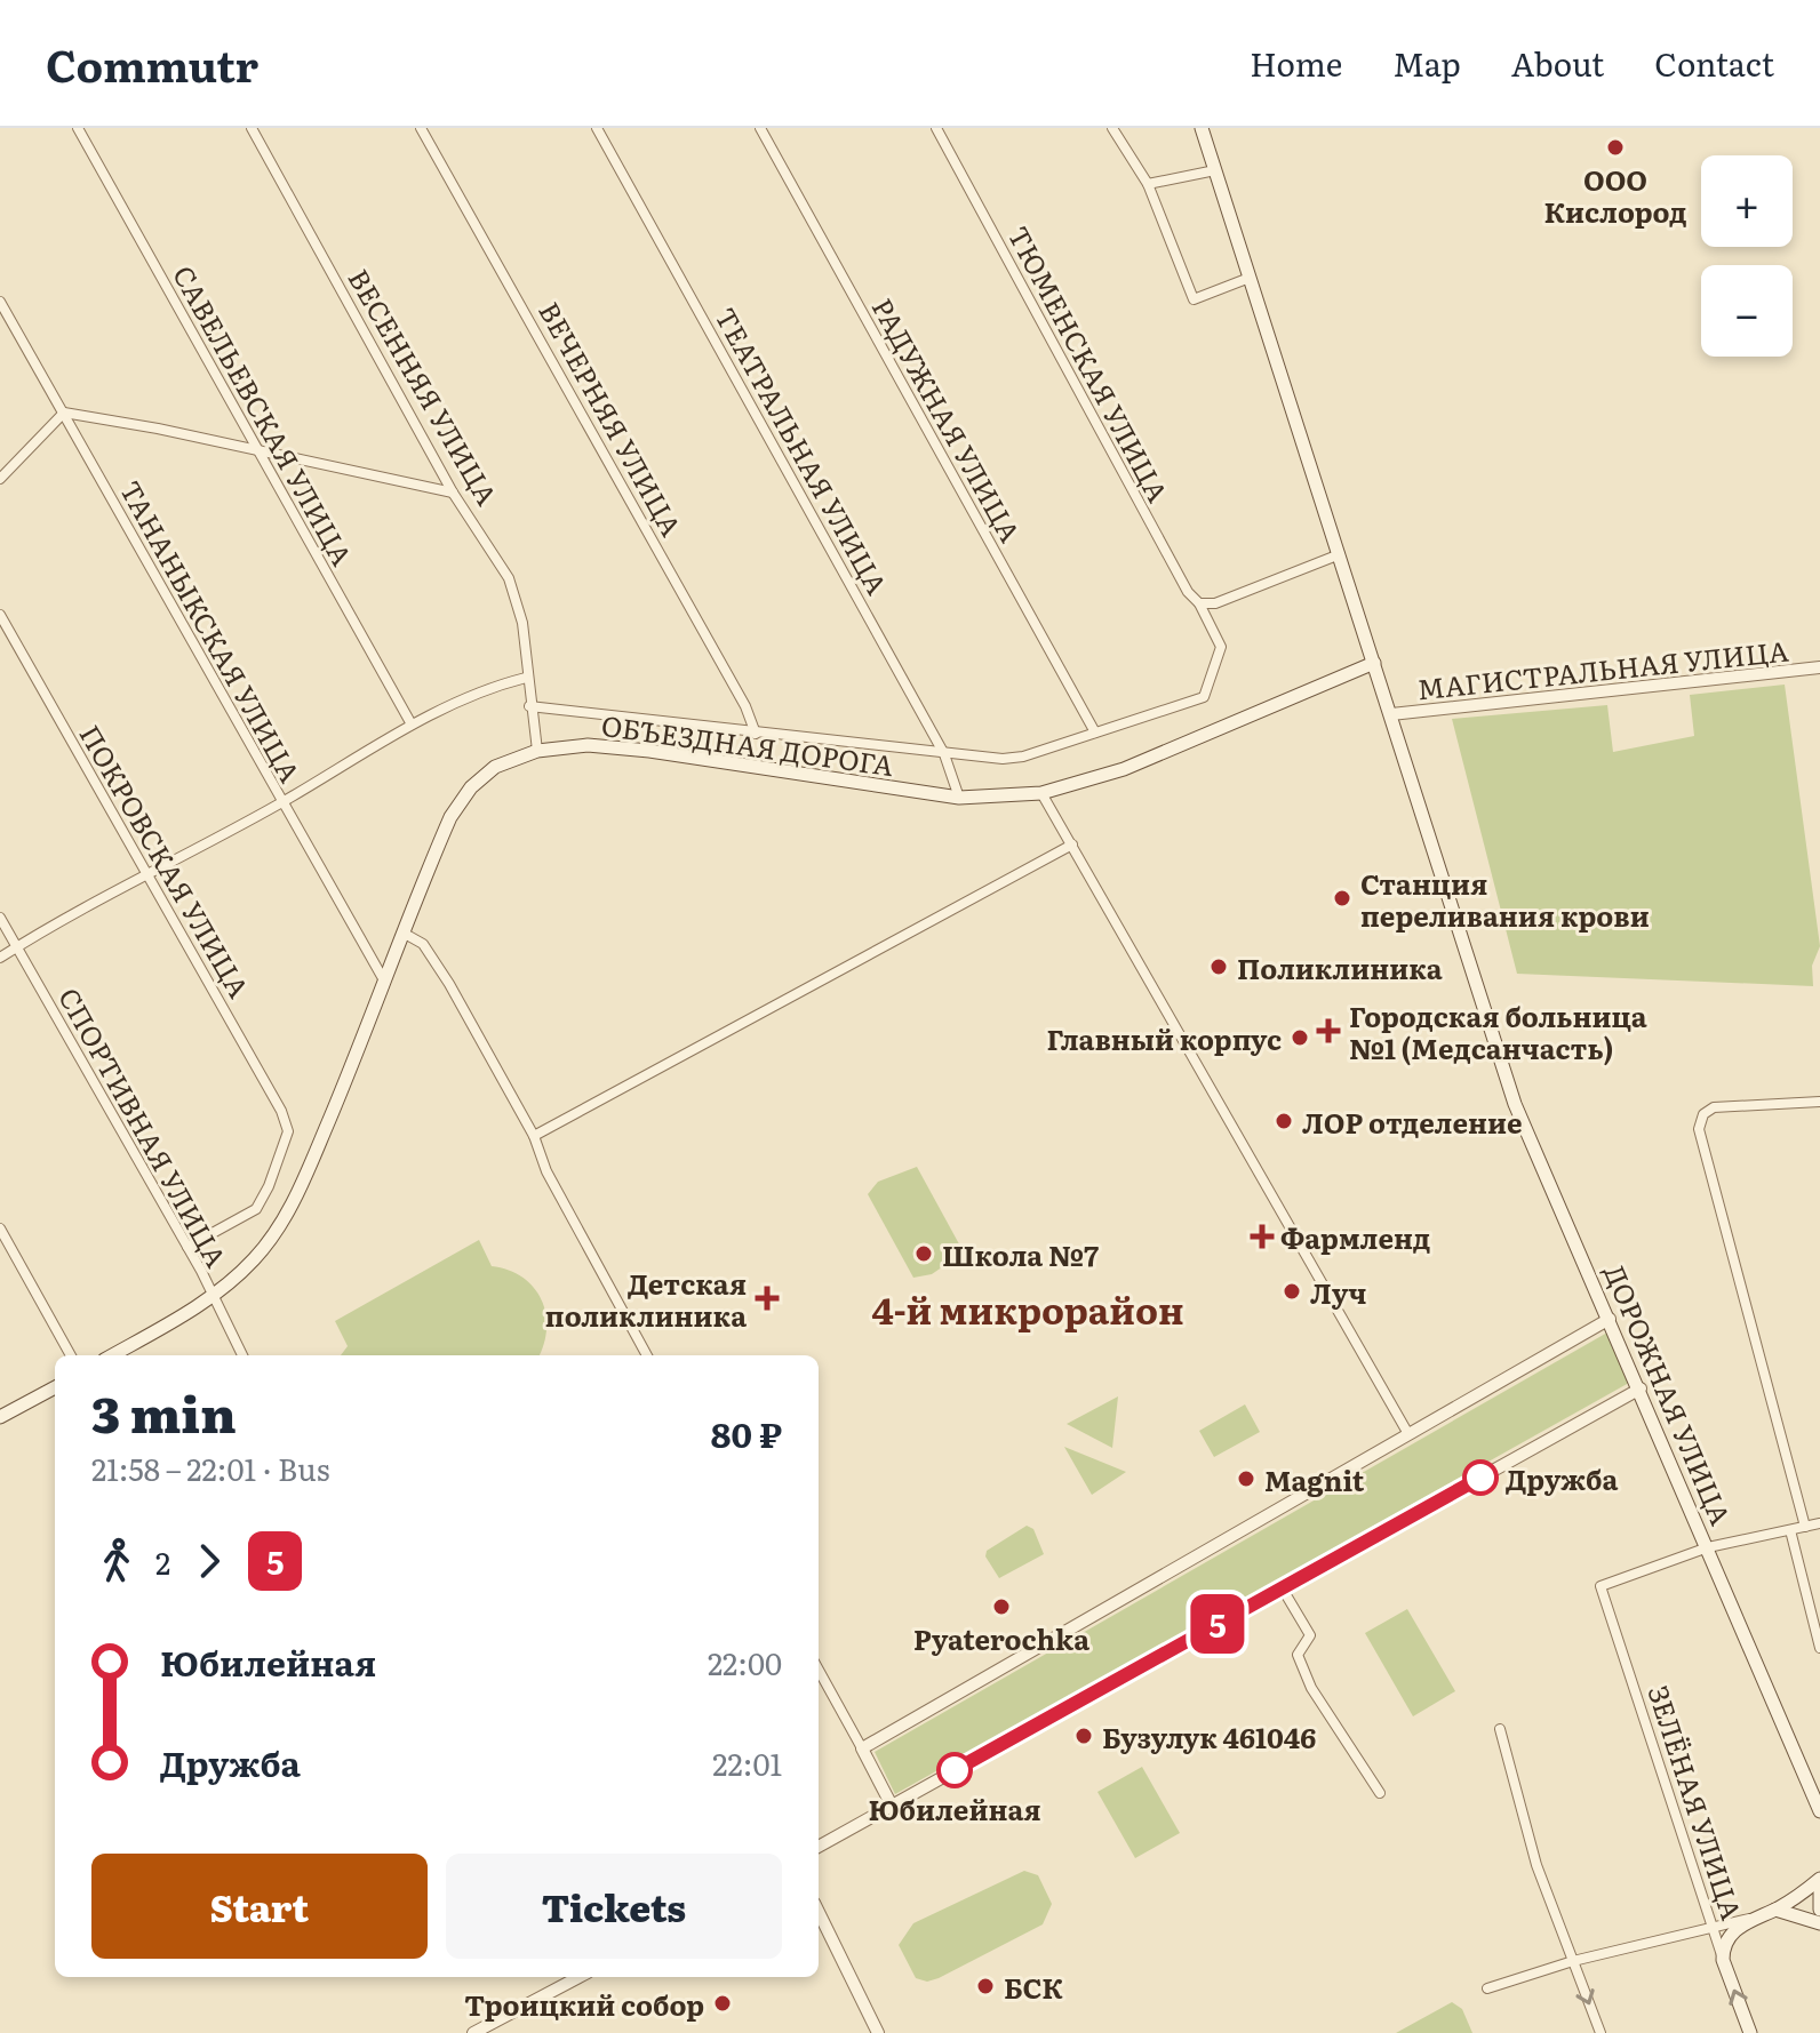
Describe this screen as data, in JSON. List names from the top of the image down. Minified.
{"streets":{"main road":["ОБЪЕЗДНАЯ ДОРОГА","ДОРОЖНАЯ УЛИЦА","ЗЕЛЁНАЯ УЛИЦА"],"street":["ТЮМЕНСКАЯ УЛИЦА","ВЕСЕННЯЯ УЛИЦА","САВЕЛЬЕВСКАЯ УЛИЦА","ВЕЧЕРНЯЯ УЛИЦА","РАДУЖНАЯ УЛИЦА","ТЕАТРАЛЬНАЯ УЛИЦА","ТАНАНЫКСКАЯ УЛИЦА","МАГИСТРАЛЬНАЯ УЛИЦА","ПОКРОВСКАЯ УЛИЦА","СПОРТИВНАЯ УЛИЦА"]},"crossings":[["ТЮМЕНСКАЯ УЛИЦА","РАДУЖНАЯ УЛИЦА"],["ВЕСЕННЯЯ УЛИЦА","ОБЪЕЗДНАЯ ДОРОГА"],["ТЕАТРАЛЬНАЯ УЛИЦА","ОБЪЕЗДНАЯ ДОРОГА"],["ТАНАНЫКСКАЯ УЛИЦА","ОБЪЕЗДНАЯ ДОРОГА"],["МАГИСТРАЛЬНАЯ УЛИЦА","ДОРОЖНАЯ УЛИЦА"],["ОБЪЕЗДНАЯ ДОРОГА","СПОРТИВНАЯ УЛИЦА"],["ОБЪЕЗДНАЯ ДОРОГА","ДОРОЖНАЯ УЛИЦА"],["ПОКРОВСКАЯ УЛИЦА","СПОРТИВНАЯ УЛИЦА"],["ДОРОЖНАЯ УЛИЦА","ЗЕЛЁНАЯ УЛИЦА"]],"districts":["4-й микрорайон"],"places":{"other":["ООО Кислород","Станция переливания крови","Поликлиника","Главный корпус","ЛОР отделение","Школа №7","Луч","Дружба","Magnit","Pyaterochka","Бузулук 461046","Юбилейная","БСК","Троицкий собор"],"health":["Городская больница №1 (Медсанчасть)","Фармленд","Детская поликлиника"]},"lines":["bus line 5"],"page":{"header":"Commutr","nav":["Home","Map","About","Contact"],"on_map":"5","map_buttons":["+","−"],"heading":["3 min","21:58 – 22:01 · Bus","80 ₽"],"legs":["2","5"],"list":[{"name":"Юбилейная","value":"22:00"},{"name":"Дружба","value":"22:01"}],"buttons":["Start","Tickets"]}}
